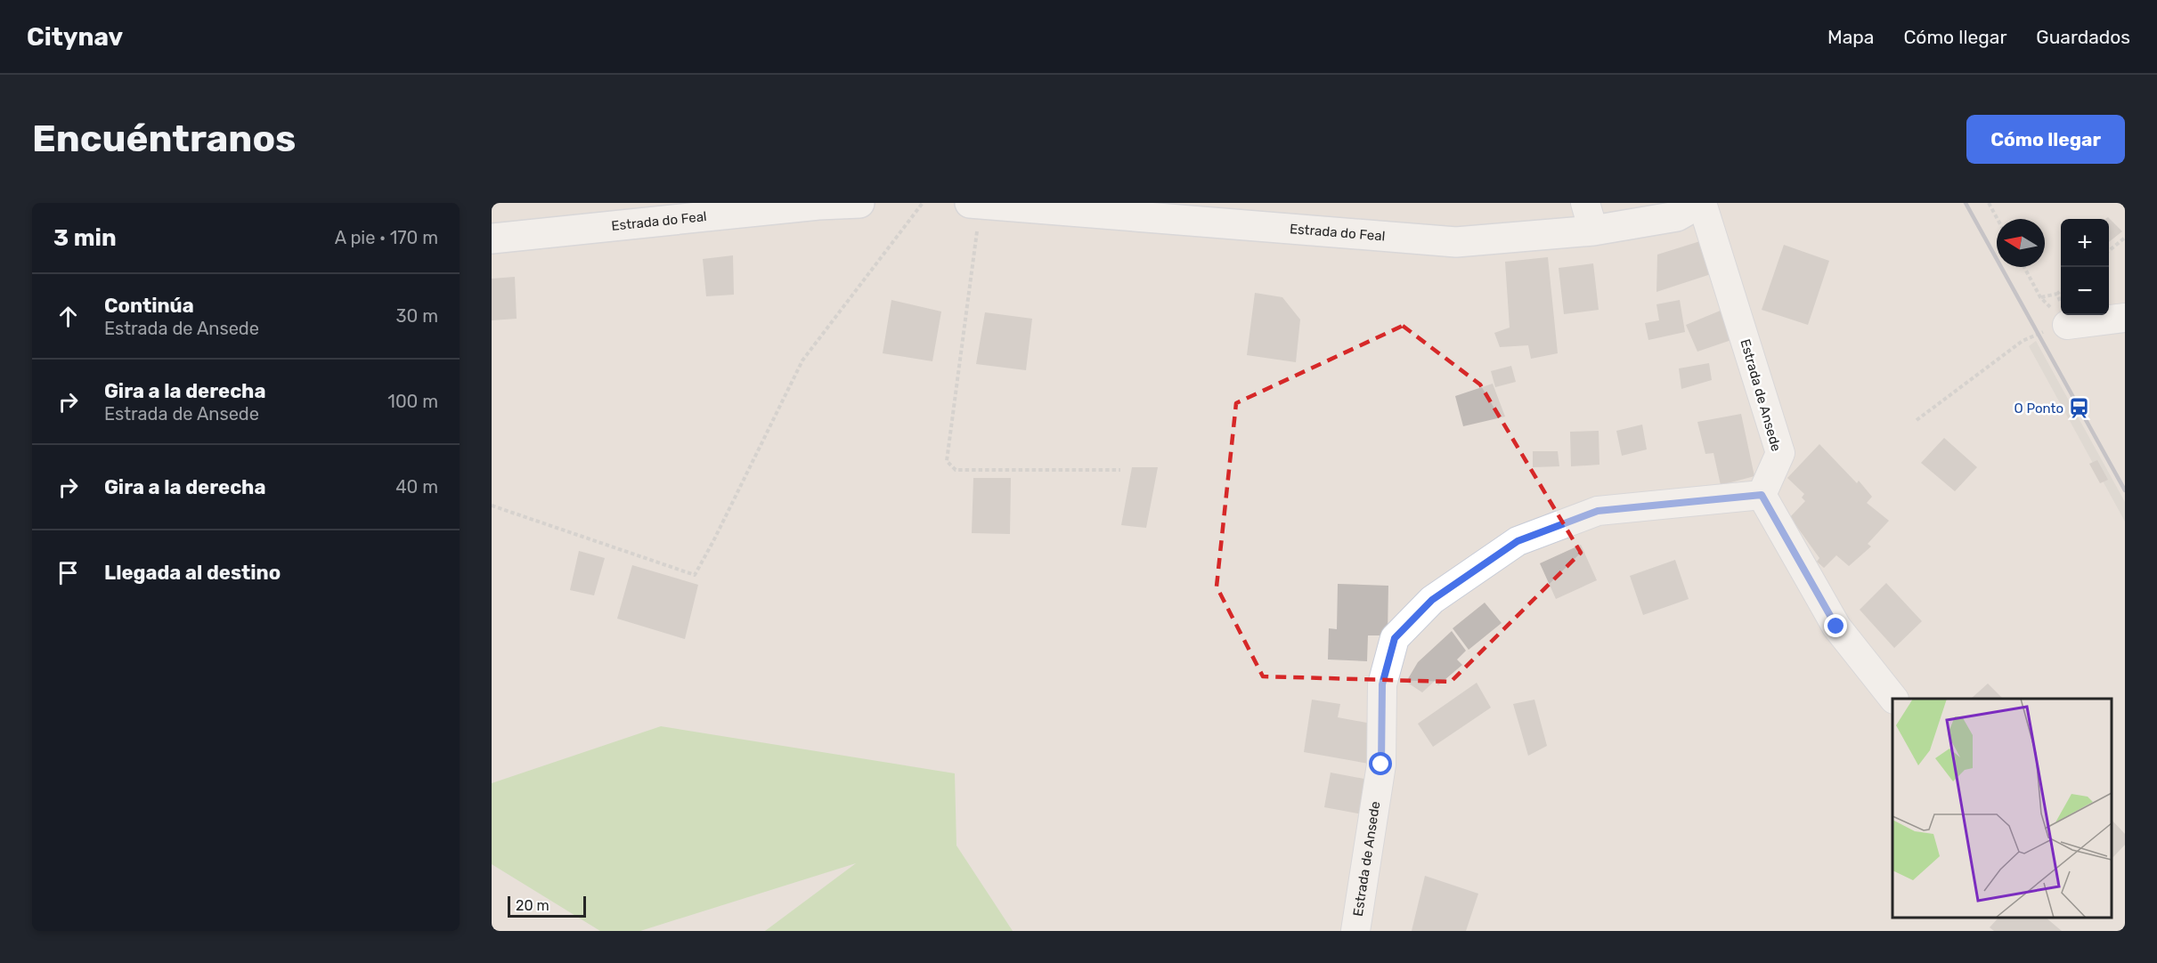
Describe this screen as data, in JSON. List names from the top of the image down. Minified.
{"streets":{"main road":["Estrada do Feal"],"street":["Estrada de Ansede"]},"crossings":[["Estrada do Feal","Estrada de Ansede"]],"places":{"station":["O Ponto"]},"scale_bar":"20 m","north":"left","page":{"header":"Citynav","nav":["Mapa","Cómo llegar","Guardados"],"buttons":"Cómo llegar","title":"Encuéntranos","heading":["3 min","A pie · 170 m"],"map_buttons":["+","−"],"list":[["Continúa","Estrada de Ansede","30 m"],["Gira a la derecha","Estrada de Ansede","100 m"],["Gira a la derecha","40 m"],"Llegada al destino"],"scale":"20 m"}}
